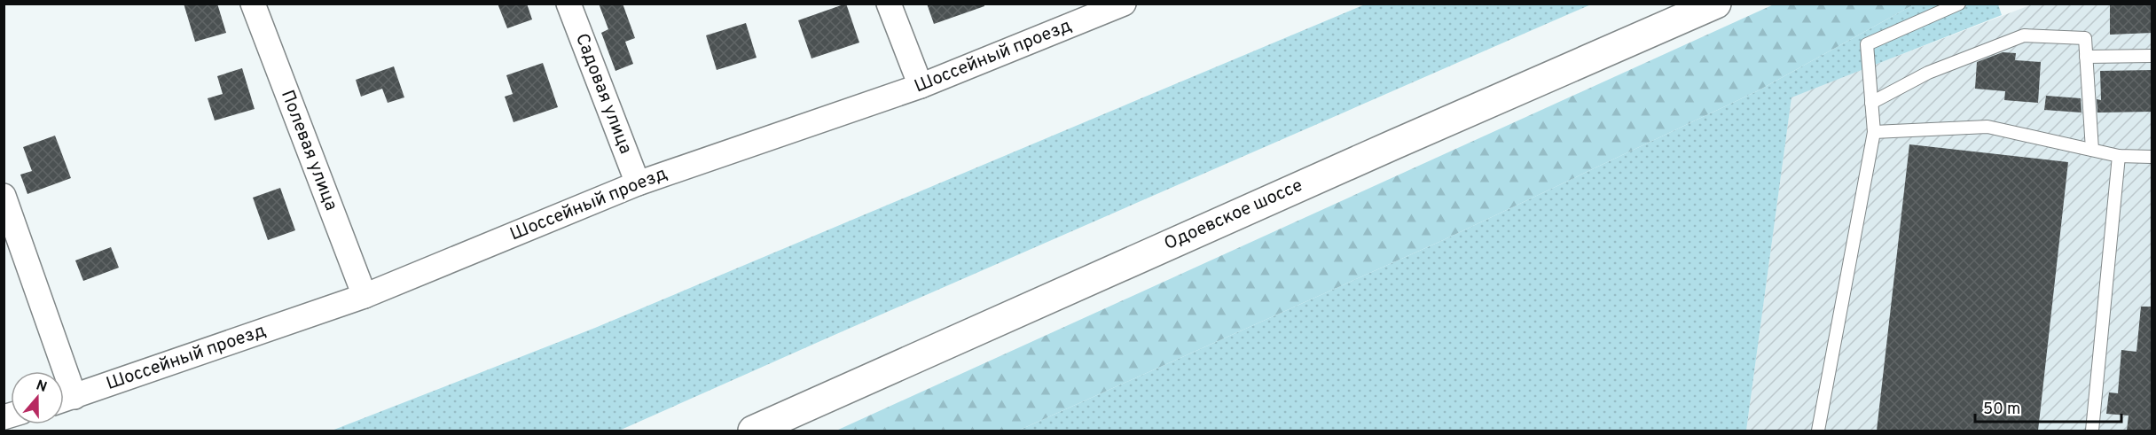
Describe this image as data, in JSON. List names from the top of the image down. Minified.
{"streets":{"main road":["Одоевское шоссе"],"street":["Шоссейный проезд","Садовая улица","Полевая улица"]},"crossings":[["Шоссейный проезд","Садовая улица"],["Шоссейный проезд","Полевая улица"]],"scale_bar":"50 m","north":"top"}
